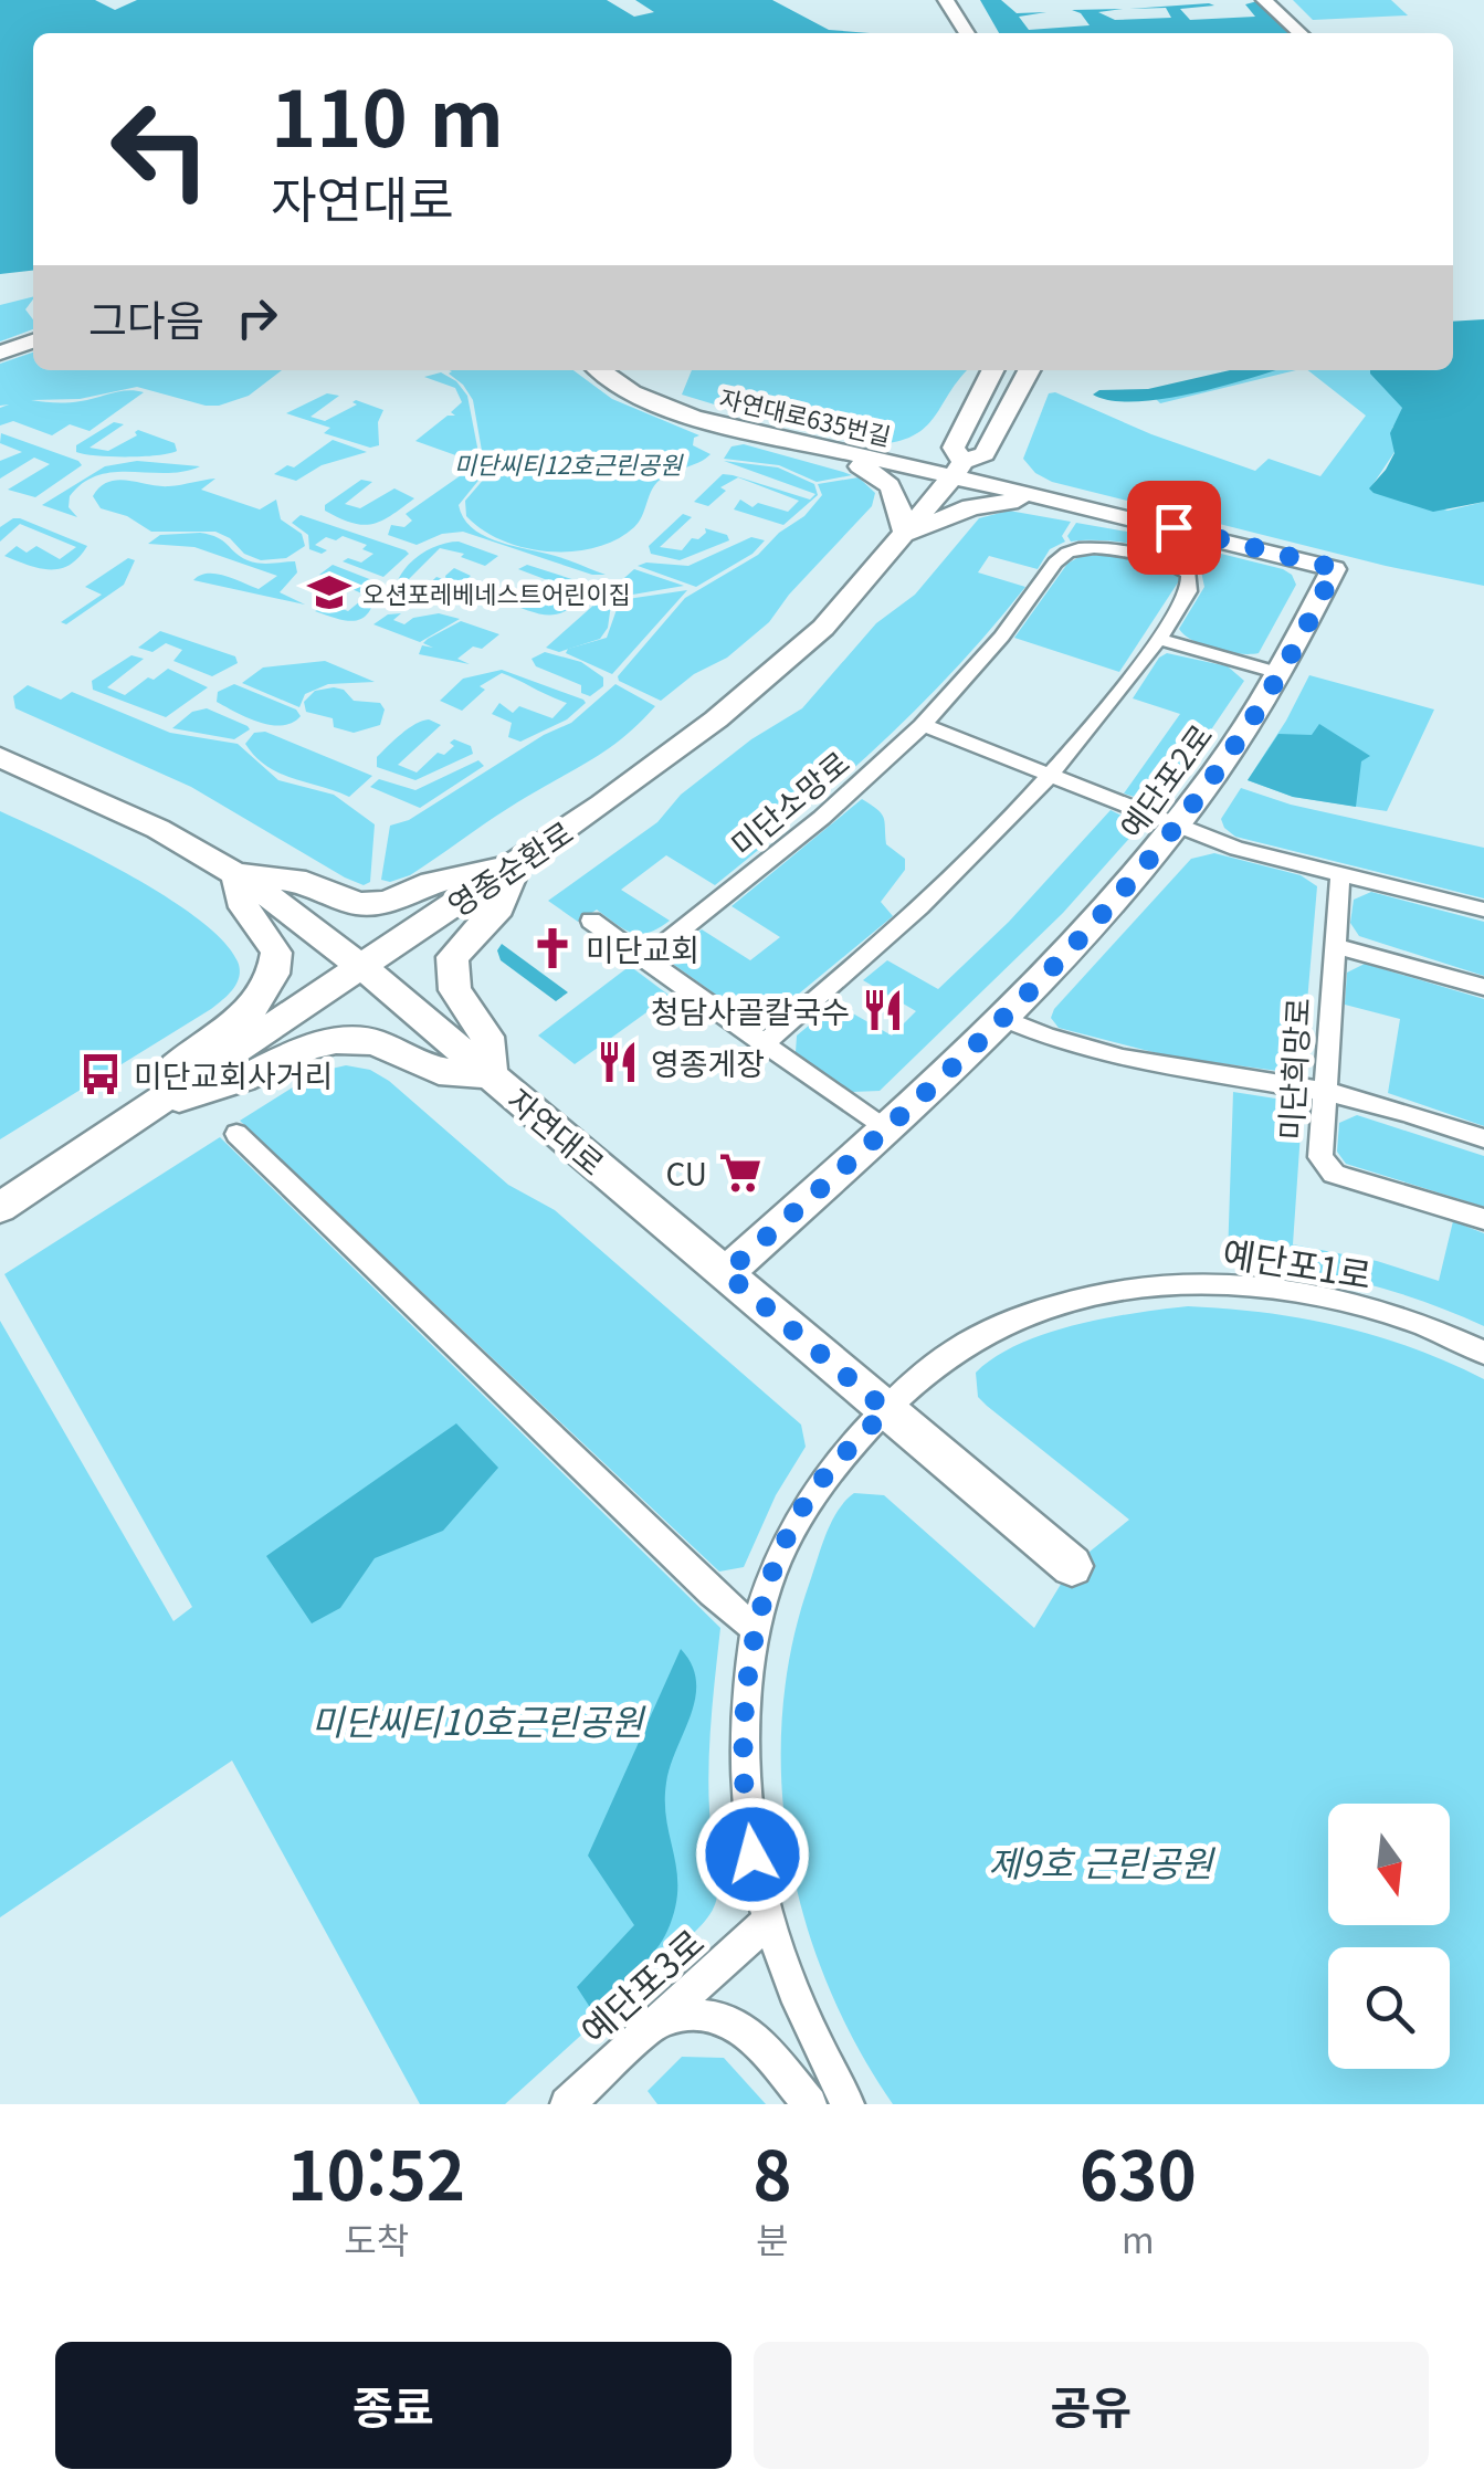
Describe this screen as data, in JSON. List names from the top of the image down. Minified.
{"streets":{"main road":["자연대로635번길","예단포2로","영종순환로","자연대로"],"street":["미단소망로","미단희망로","예단포1로","예단포3로"]},"crossings":[["자연대로635번길","예단포2로"],["자연대로635번길","영종순환로"],["예단포2로","영종순환로"],["예단포2로","자연대로"],["영종순환로","자연대로"],["자연대로","예단포1로"],["예단포1로","예단포3로"]],"parks":["미단씨티12호근린공원","미단씨티10호근린공원","제9호 근린공원"],"places":{"school or university":["오션포레베네스트어린이집"],"church":["미단교회"],"restaurant":["청담사골칼국수","영종게장"],"bus stop":["미단교회사거리"],"supermarket":["CU"]},"north":"bottom","page":{"turn":["110 m","자연대로"],"then":"그다음","eta":["10:52","도착","8","분","630","m"],"buttons":["종료","공유"]}}
